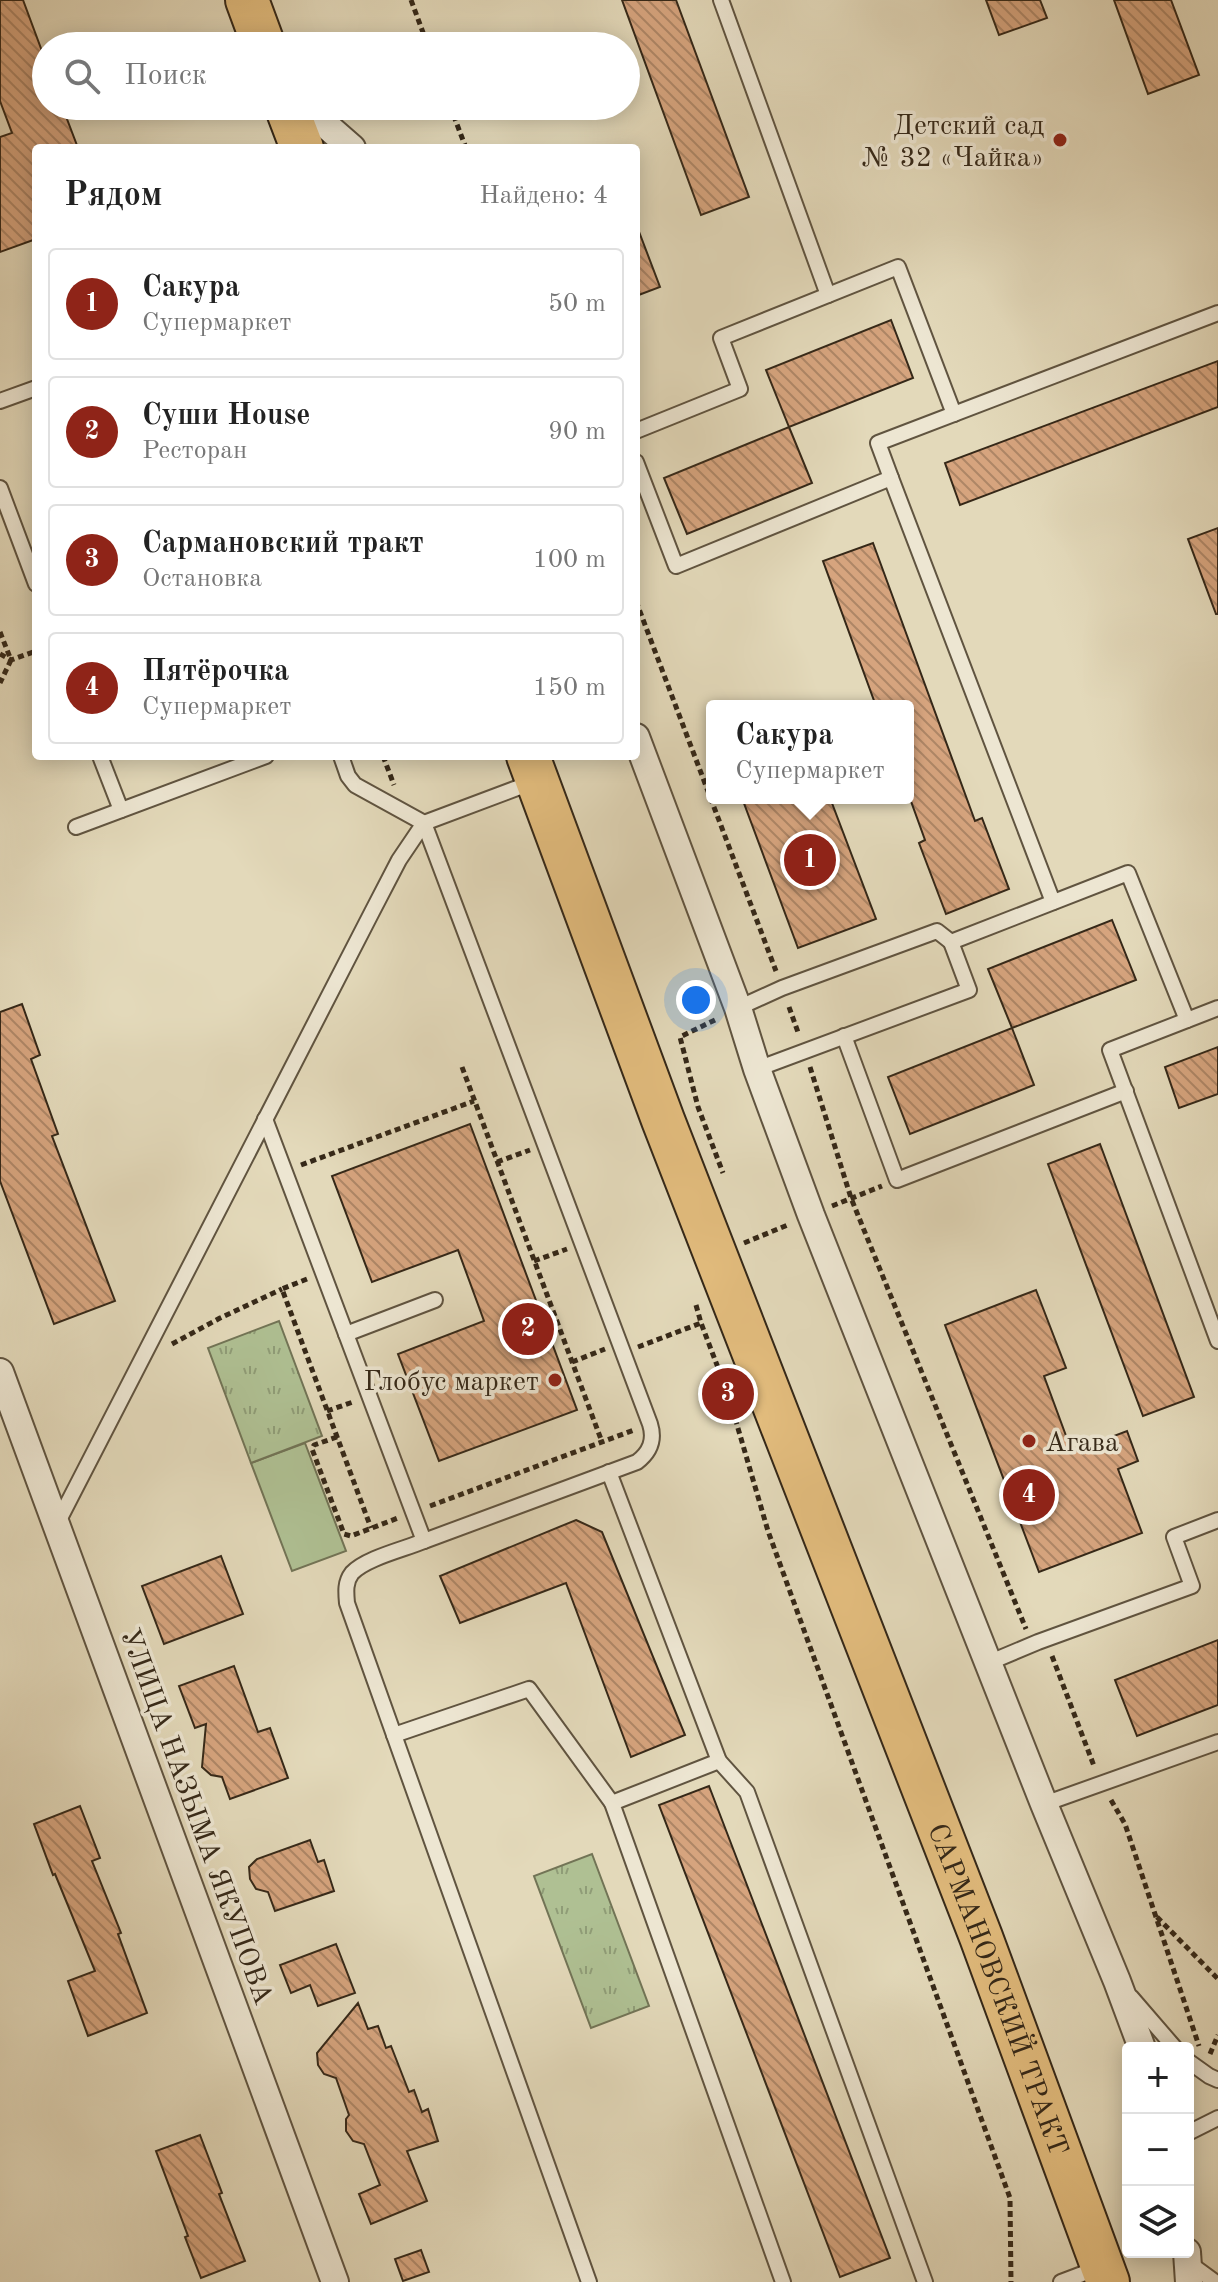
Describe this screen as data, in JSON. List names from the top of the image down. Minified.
{"streets":{"main road":["САРМАНОВСКИЙ ТРАКТ"],"street":["УЛИЦА НАЗЫМА ЯКУПОВА"]},"places":["Детский сад № 32 «Чайка»","Глобус маркет","Агава"],"page":{"search":"Поиск","heading":["Рядом","Найдено: 4"],"list":[{"mark":"1","name":"Сакура","note":"Супермаркет","value":"50 m"},{"mark":"2","name":"Суши House","note":"Ресторан","value":"90 m"},{"mark":"3","name":"Сармановский тракт","note":"Остановка","value":"100 m"},{"mark":"4","name":"Пятёрочка","note":"Супермаркет","value":"150 m"}],"popup":["Сакура","Супермаркет"],"pins":["1","2","3","4"],"map_buttons":["+","−"]}}
